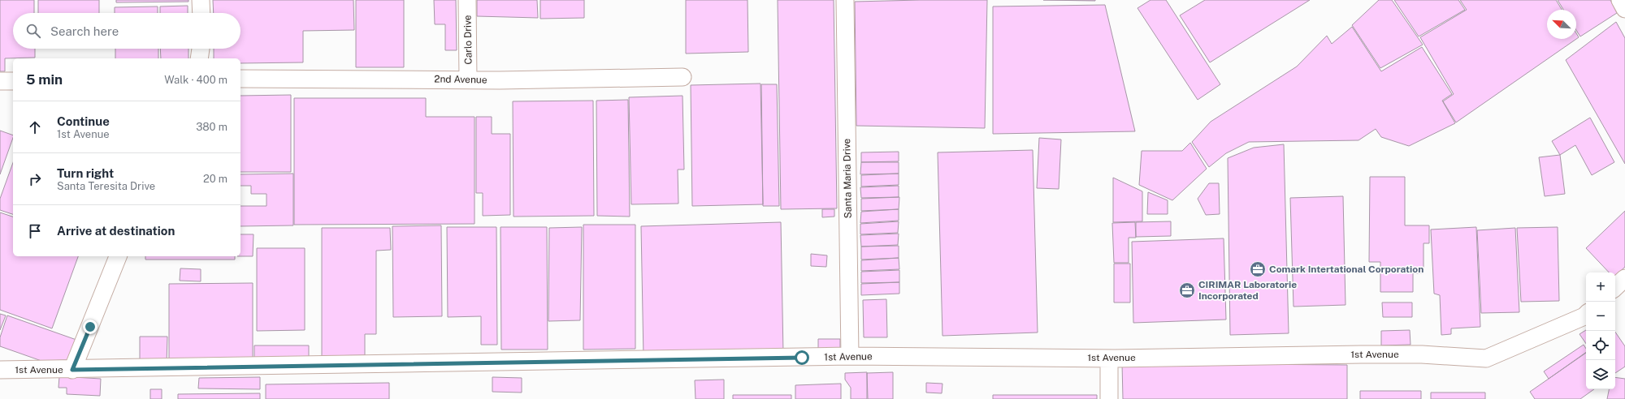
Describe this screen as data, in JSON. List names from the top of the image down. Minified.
{"streets":{"street":["Carlo Drive","2nd Avenue","Santa Maria Drive","1st Avenue"]},"crossings":[["Carlo Drive","2nd Avenue"],["Santa Maria Drive","1st Avenue"]],"places":{"office":["Comark Intertational Corporation","CIRIMAR Laboratorie Incorporated"]},"north":"top left","page":{"search":"Search here","heading":["5 min","Walk · 400 m"],"list":[["Continue","1st Avenue","380 m"],["Turn right","Santa Teresita Drive","20 m"],"Arrive at destination"],"map_buttons":["+","−"]}}
